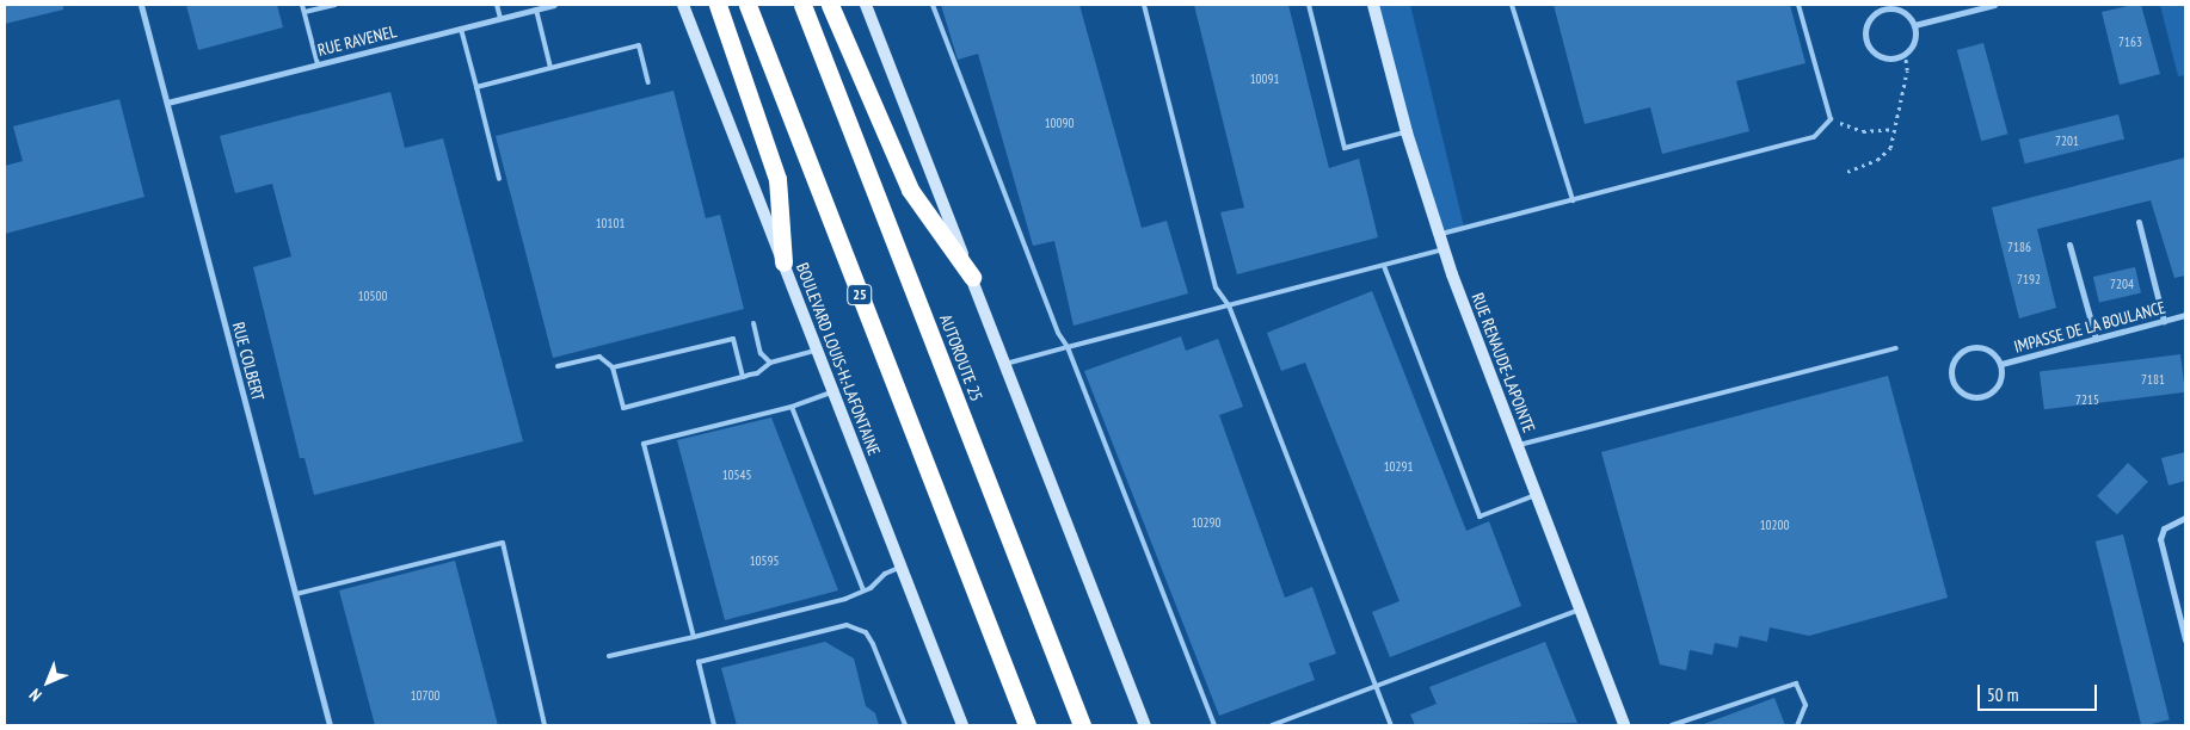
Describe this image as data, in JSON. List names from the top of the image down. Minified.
{"streets":{"highway":["25","AUTOROUTE 25"],"main road":["BOULEVARD LOUIS-H.-LAFONTAINE","RUE RENAUDE-LAPOINTE"],"street":["RUE RAVENEL","IMPASSE DE LA BOULANCE","RUE COLBERT"]},"crossings":[["RUE RAVENEL","RUE COLBERT"]],"house_numbers":["7163","10091","10090","7201","10101","7186","7192","7204","10500","7181","7215","10291","10545","10290","10200","10595","10700"],"scale_bar":"50 m","north":"bottom left"}
